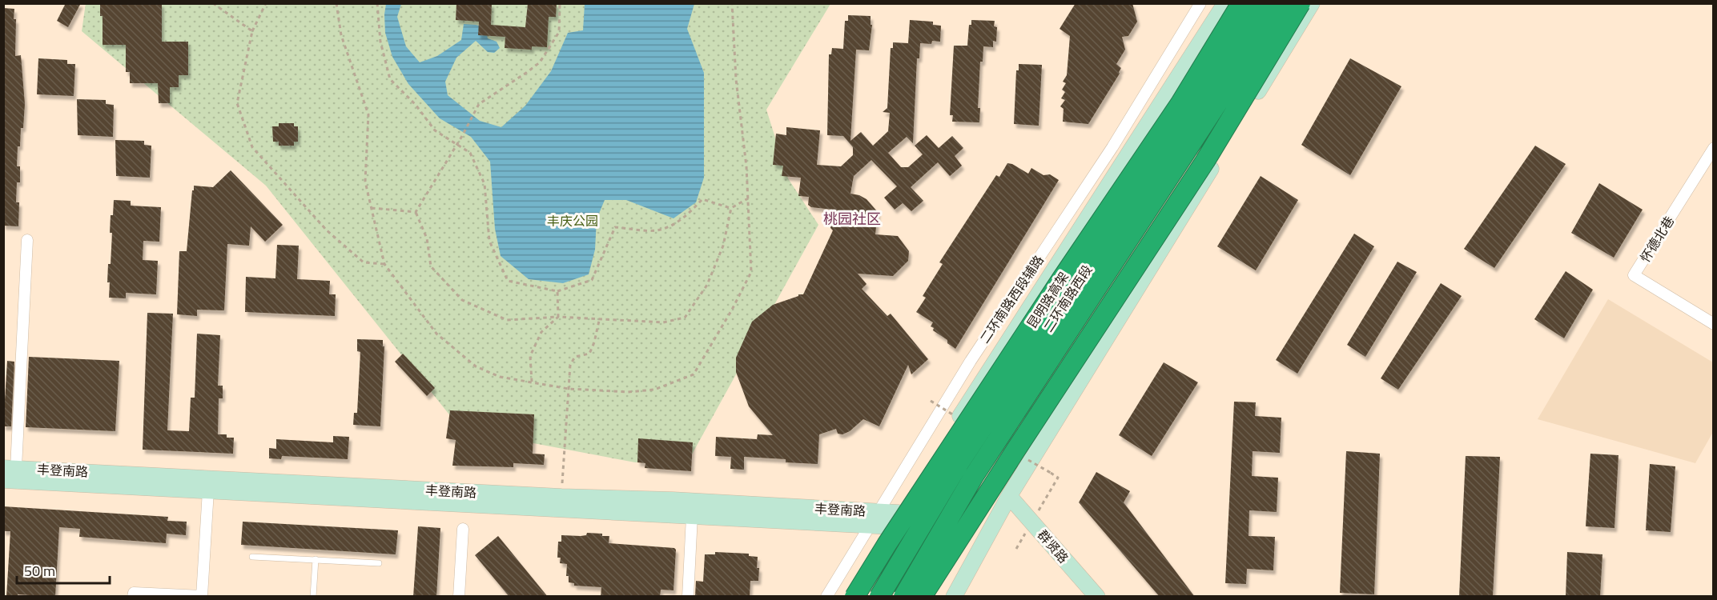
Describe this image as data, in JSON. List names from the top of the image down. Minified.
{"streets":{"highway":["二环南路西段","昆明路高架"],"street":["怀德北巷","二环南路西段辅路","丰登南路","群贤路"]},"crossings":[["二环南路西段","丰登南路"],["二环南路西段辅路","丰登南路"]],"districts":["桃园社区"],"parks":["丰庆公园"],"scale_bar":"50 m"}
